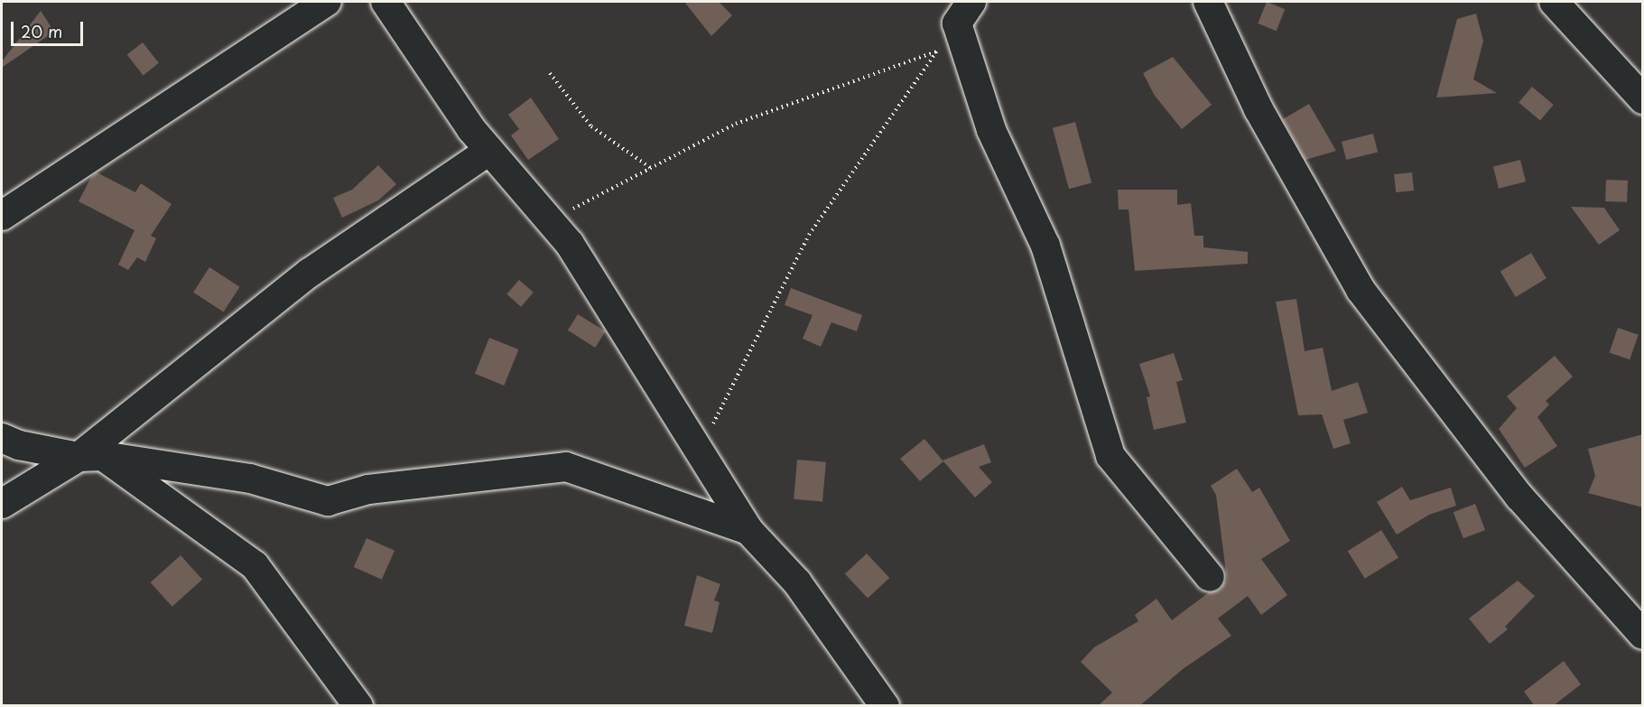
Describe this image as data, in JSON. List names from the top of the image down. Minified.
{"scale_bar":"20 m"}
